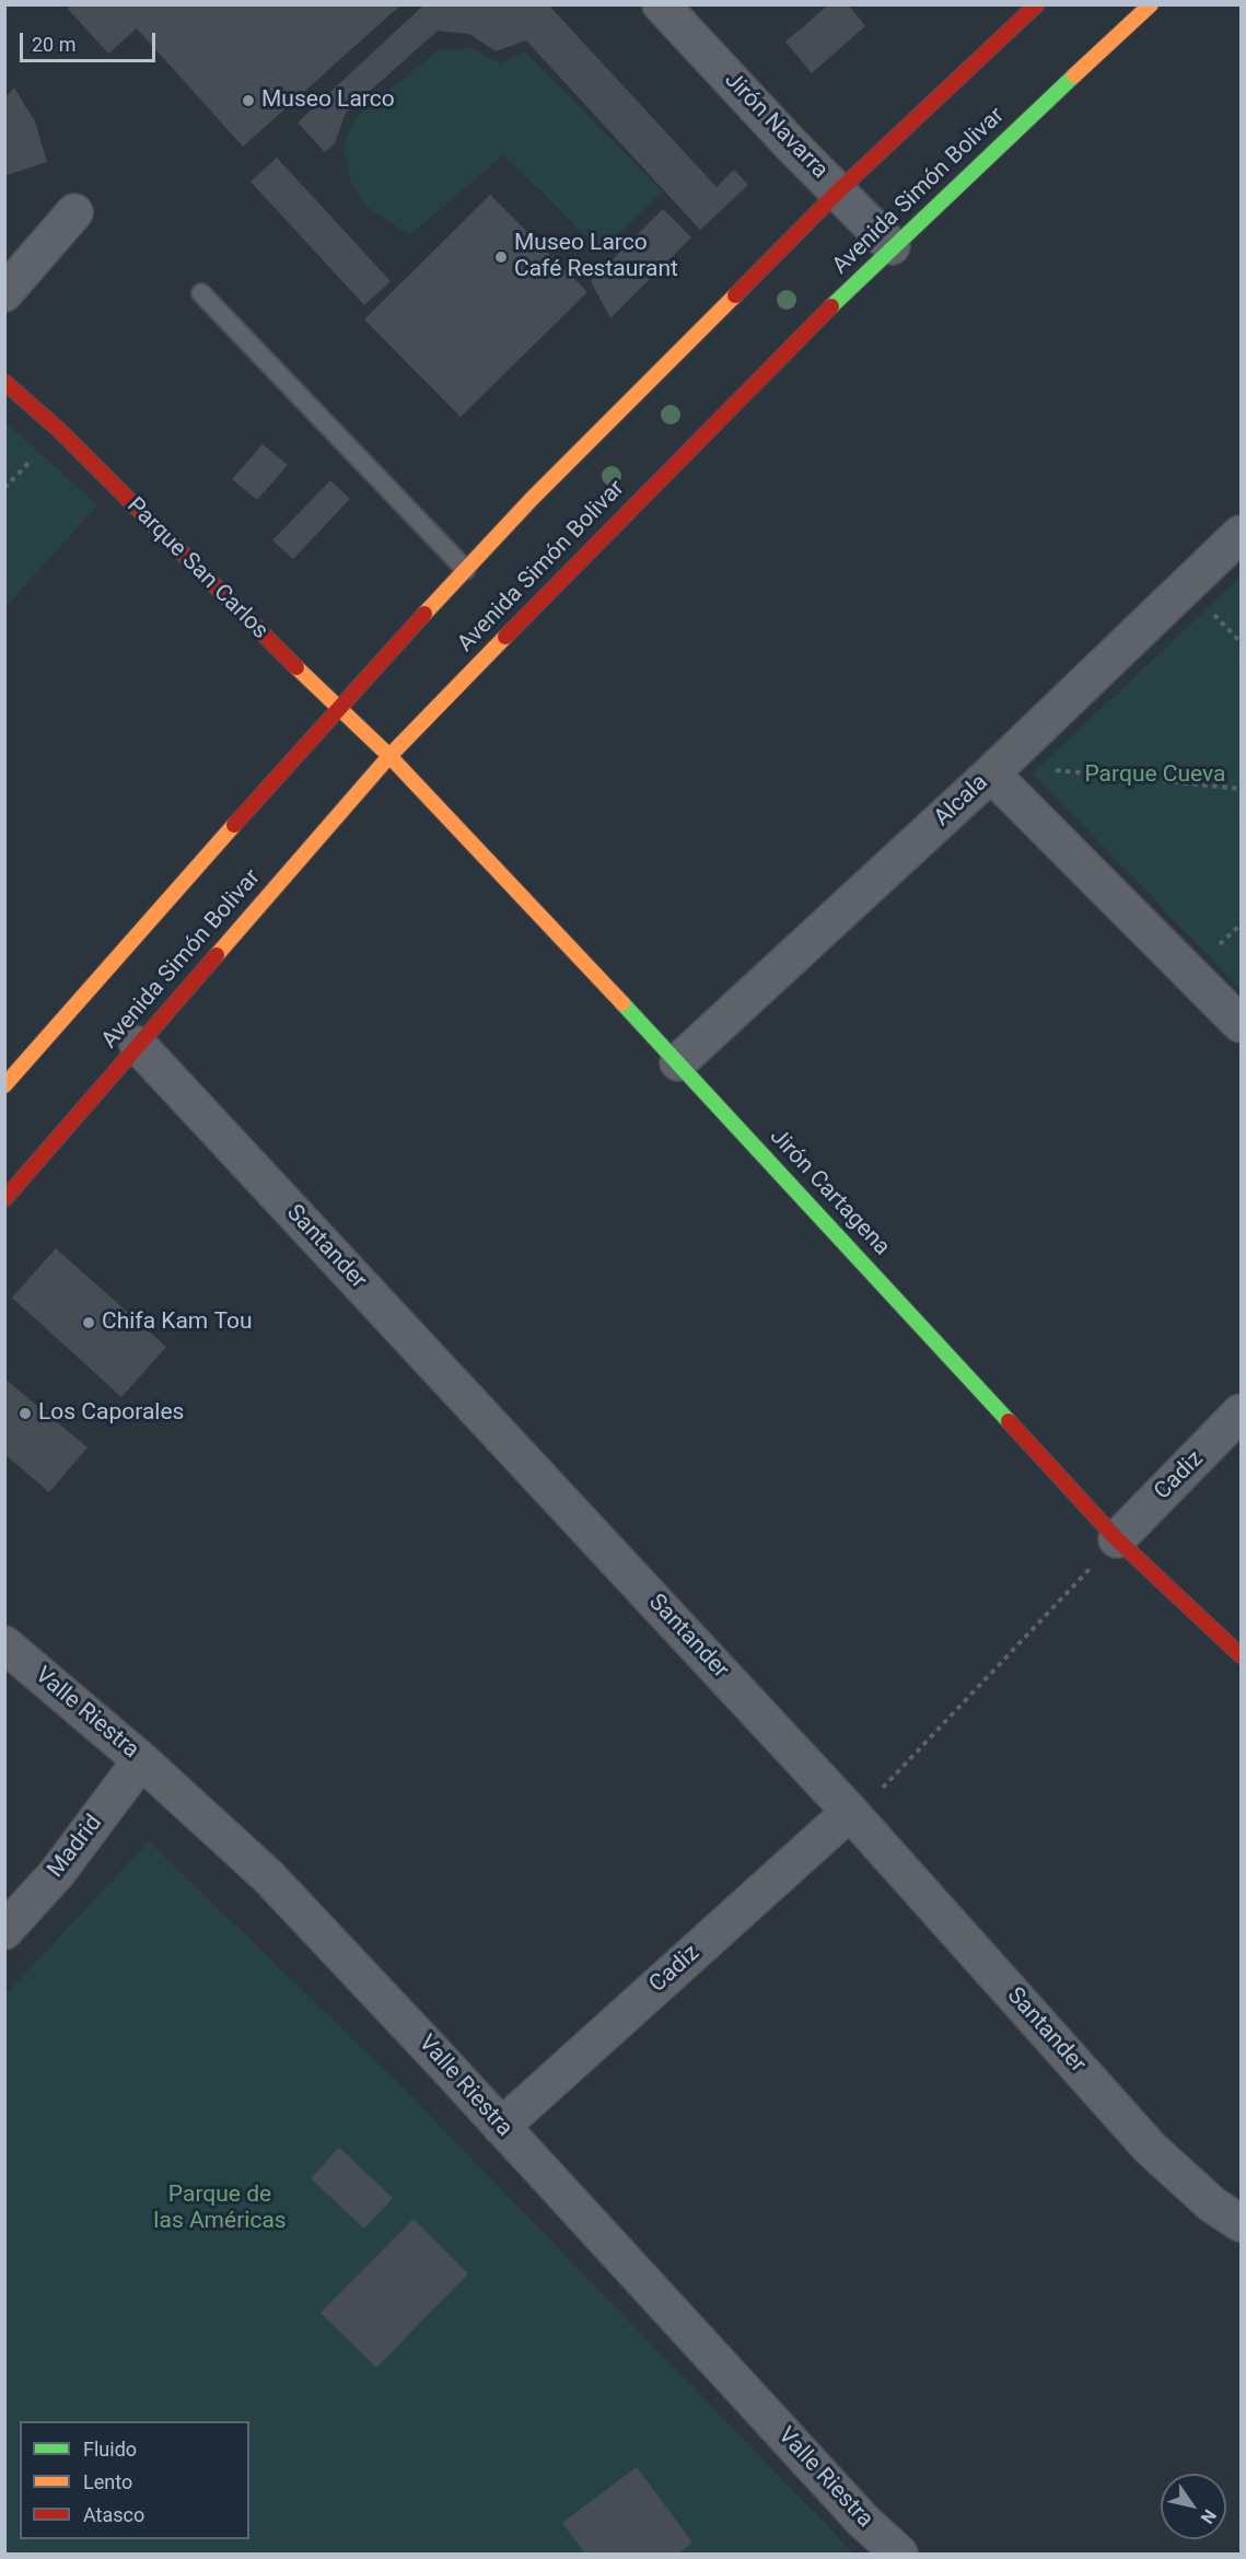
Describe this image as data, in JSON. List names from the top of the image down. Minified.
{"streets":{"main road":["Avenida Simón Bolivar","Parque San Carlos","Jirón Cartagena"],"street":["Jirón Navarra","Alcala","Santander","Cadiz","Valle Riestra","Madrid"]},"crossings":[["Jirón Navarra","Avenida Simón Bolivar"],["Avenida Simón Bolivar","Parque San Carlos"],["Avenida Simón Bolivar","Jirón Cartagena"],["Avenida Simón Bolivar","Santander"],["Parque San Carlos","Jirón Cartagena"],["Alcala","Jirón Cartagena"],["Jirón Cartagena","Cadiz"],["Santander","Cadiz"],["Cadiz","Valle Riestra"],["Valle Riestra","Madrid"]],"parks":["Parque Cueva","Parque de las Américas"],"places":["Museo Larco","Museo Larco Café Restaurant","Chifa Kam Tou","Los Caporales"],"legend":["Fluido","Lento","Atasco"],"scale_bar":"20 m","north":"bottom right"}
